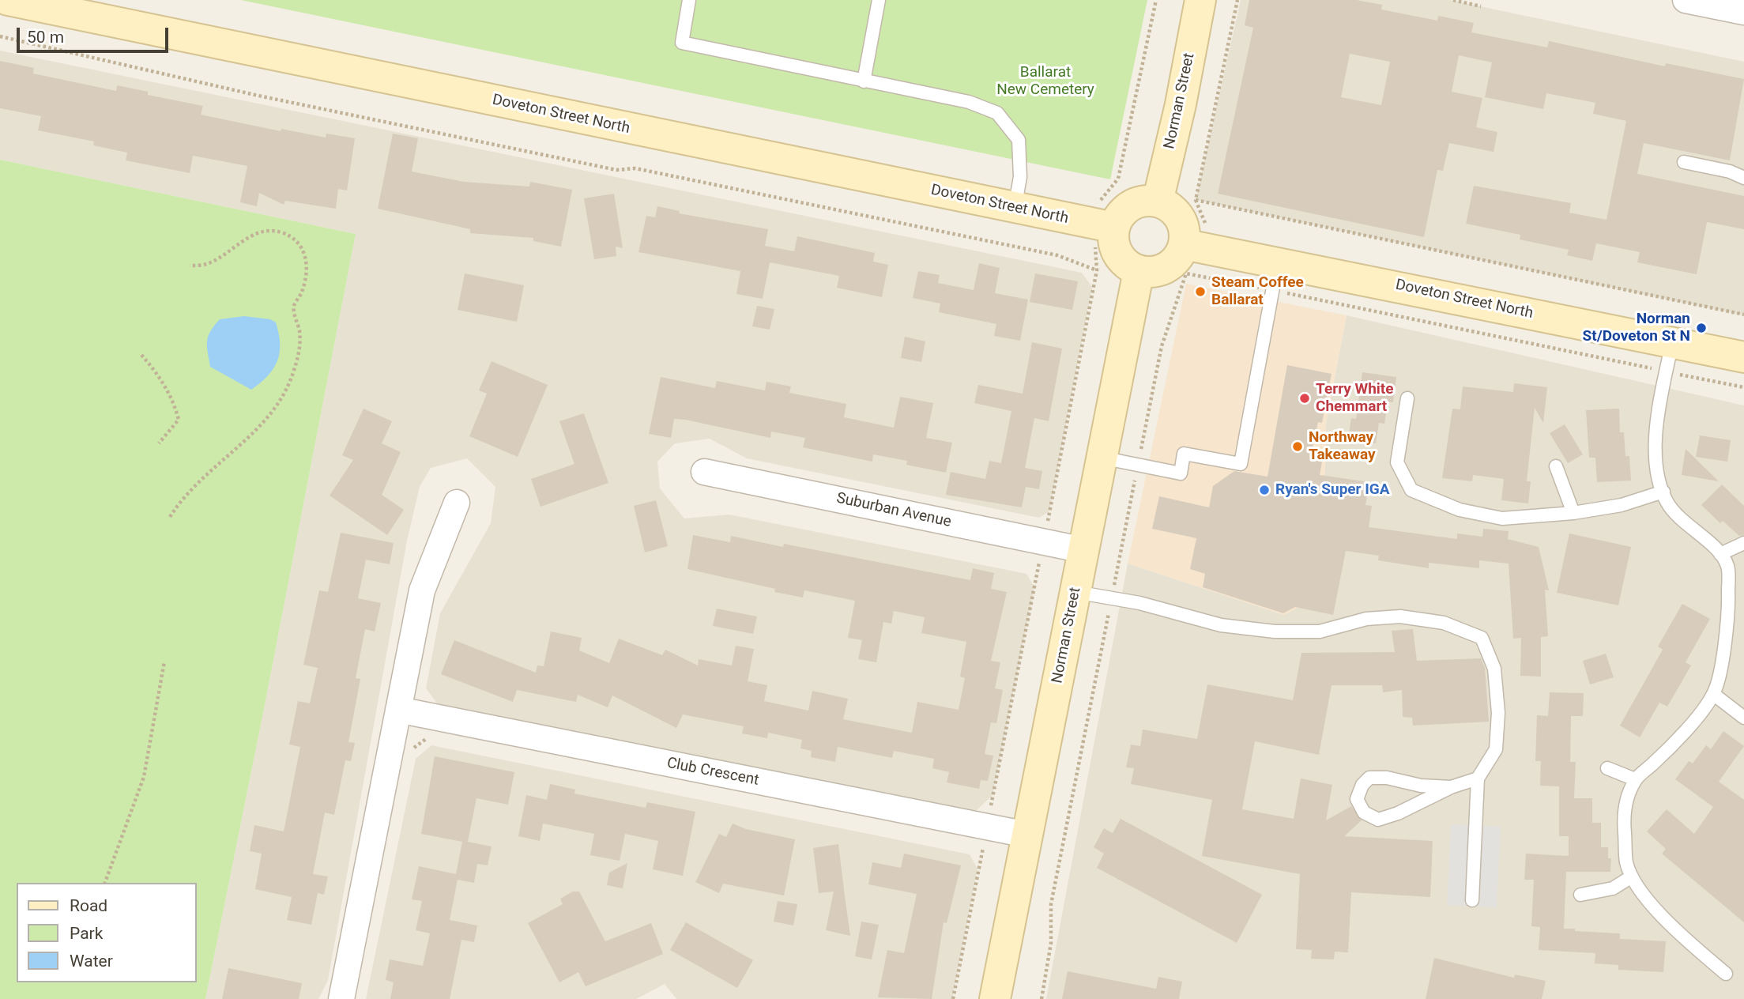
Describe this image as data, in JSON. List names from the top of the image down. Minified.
{"streets":{"main road":["Norman Street","Doveton Street North"],"street":["Suburban Avenue","Club Crescent"]},"crossings":[["Norman Street","Doveton Street North"],["Norman Street","Suburban Avenue"],["Norman Street","Club Crescent"]],"parks":["Ballarat New Cemetery"],"places":["Steam Coffee Ballarat","Norman St/Doveton St N","Terry White Chemmart","Northway Takeaway","Ryan's Super IGA"],"legend":["Road","Park","Water"],"scale_bar":"50 m"}
